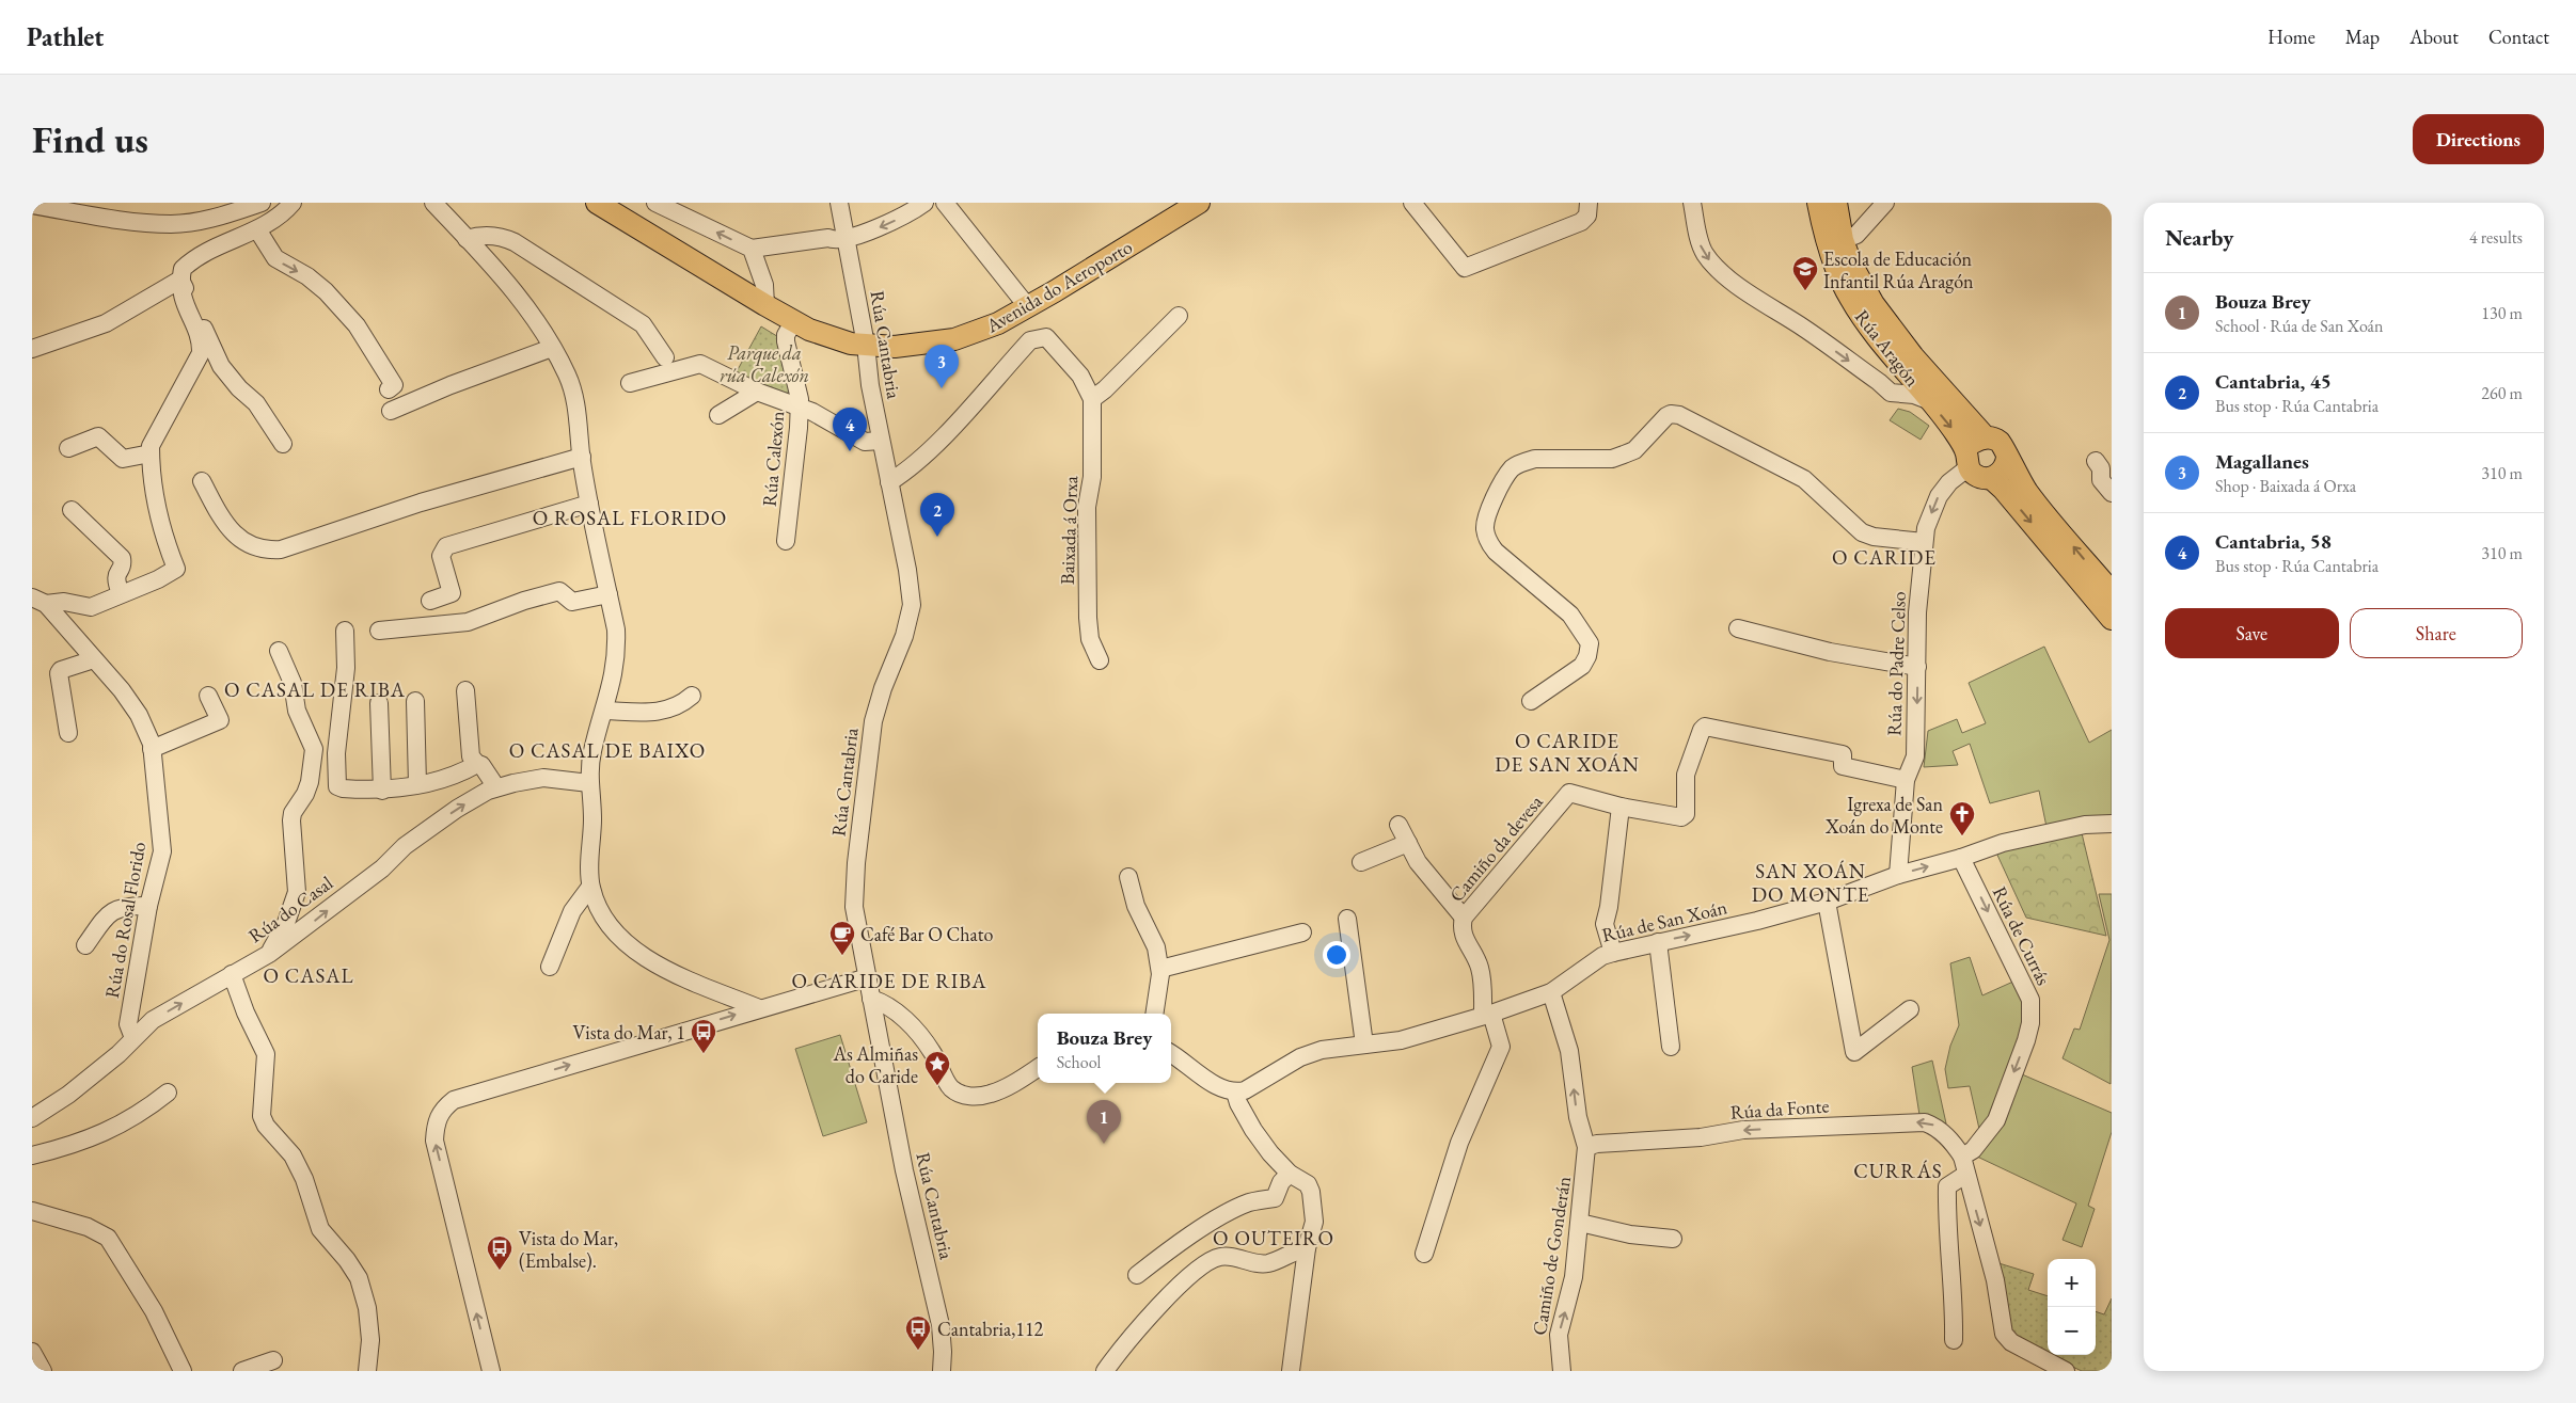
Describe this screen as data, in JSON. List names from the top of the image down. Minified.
{"streets":{"main road":["Avenida do Aeroporto","Rúa Aragón"],"street":["Rúa Cantabria","Rúa Calexón","Baixada á Orxa","Rúa do Padre Celso","Camiño da devesa","Rúa do Casal","Rúa do Rosal Florido","Rúa de San Xoán","Rúa de Currás","Rúa da Fonte","Camiño de Gonderán"]},"crossings":[["Avenida do Aeroporto","Rúa Cantabria"],["Avenida do Aeroporto","Rúa Calexón"],["Rúa Cantabria","Baixada á Orxa"],["Rúa Aragón","Rúa do Padre Celso"],["Rúa do Padre Celso","Camiño da devesa"],["Rúa do Padre Celso","Rúa de San Xoán"],["Camiño da devesa","Rúa de San Xoán"],["Rúa do Casal","Rúa do Rosal Florido"],["Rúa de San Xoán","Rúa de Currás"],["Rúa de Currás","Rúa da Fonte"],["Rúa da Fonte","Camiño de Gonderán"]],"one_way":["Rúa do Padre Celso","Rúa de Currás","Rúa da Fonte"],"districts":["O ROSAL FLORIDO","O CARIDE","O CASAL DE RIBA","O CARIDE DE SAN XOÁN","O CASAL DE BAIXO","SAN XOÁN DO MONTE","O CASAL","O CARIDE DE RIBA","CURRÁS","O OUTEIRO"],"parks":["Parque da rúa Calexón"],"places":{"school or university":["Escola de Educación Infantil Rúa Aragón"],"church":["Igrexa de San Xoán do Monte"],"cafe":["Café Bar O Chato"],"bus stop":["Vista do Mar, 1","Vista do Mar, (Embalse).","Cantabria,112"],"place":["As Almiñas do Caride"]},"page":{"header":"Pathlet","nav":["Home","Map","About","Contact"],"buttons":["Directions",["Save","Share"]],"title":"Find us","heading":["Nearby","4 results"],"list":[{"mark":"1","name":"Bouza Brey","note":"School · Rúa de San Xoán","value":"130 m"},{"mark":"2","name":"Cantabria, 45","note":"Bus stop · Rúa Cantabria","value":"260 m"},{"mark":"3","name":"Magallanes","note":"Shop · Baixada á Orxa","value":"310 m"},{"mark":"4","name":"Cantabria, 58","note":"Bus stop · Rúa Cantabria","value":"310 m"}],"pins":["3","4","2","1"],"popup":["Bouza Brey","School"],"map_buttons":["+","−"]}}
